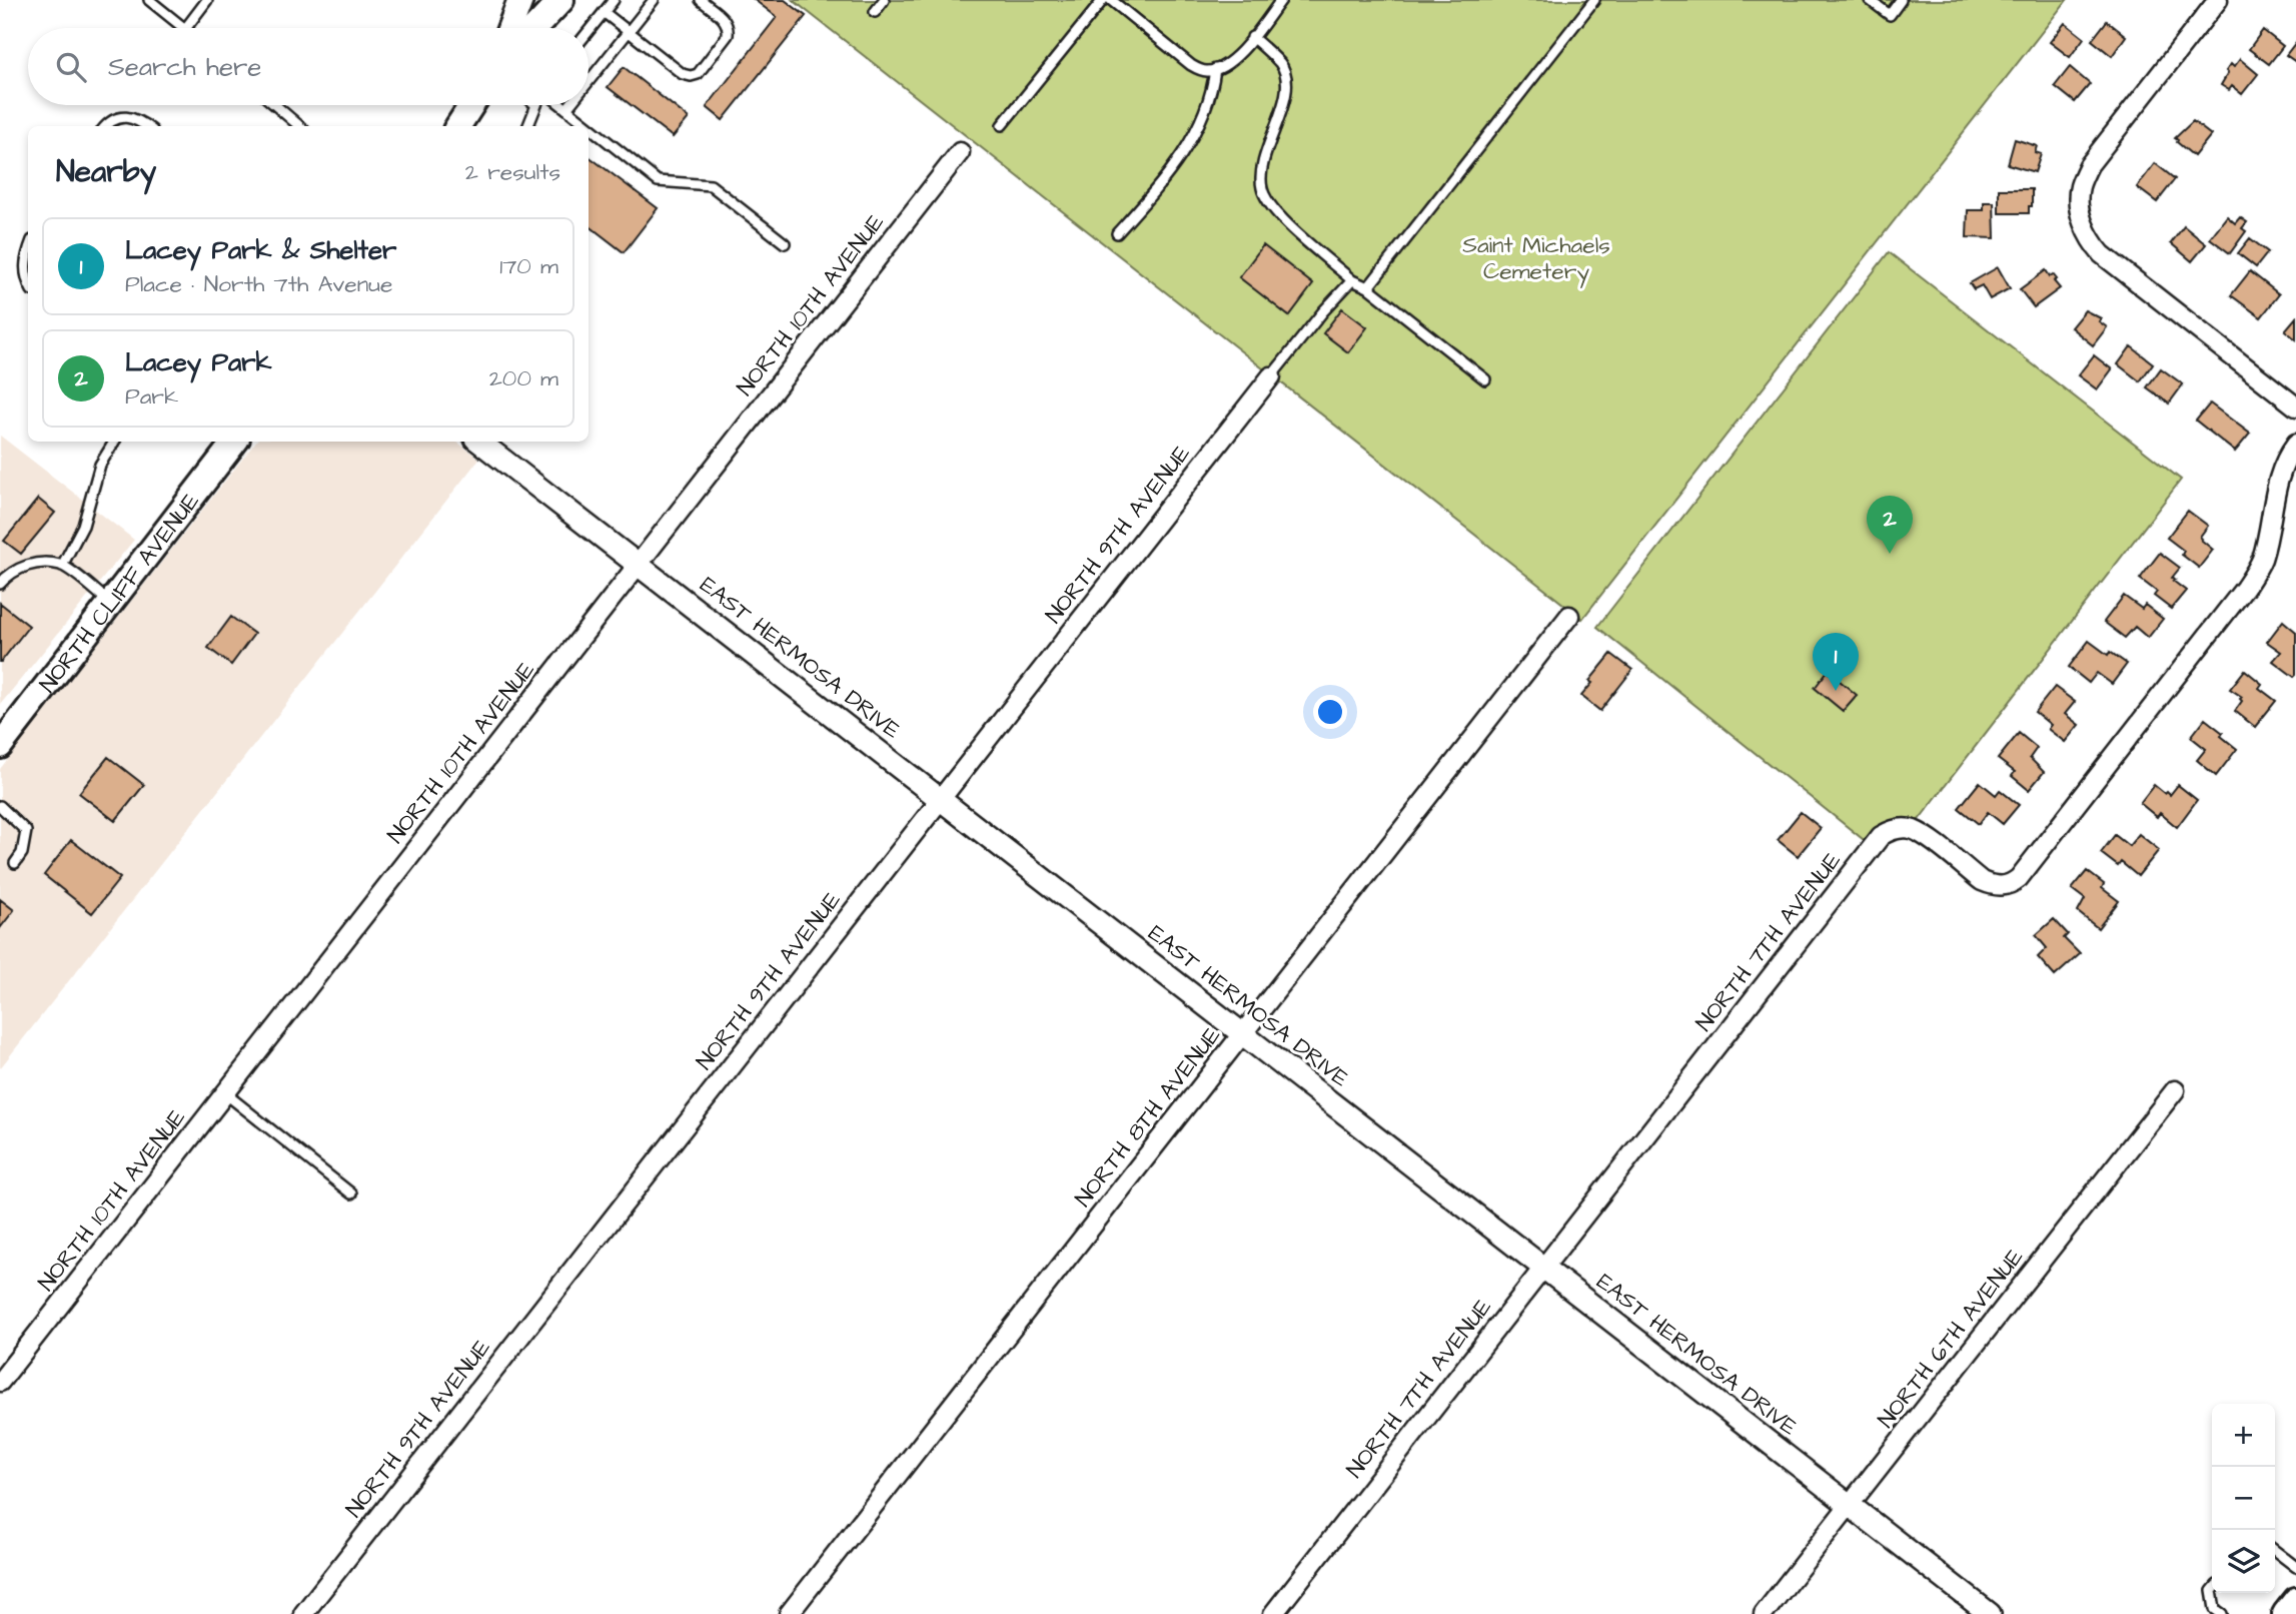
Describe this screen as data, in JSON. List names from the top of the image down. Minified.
{"streets":{"main road":["NORTH CLIFF AVENUE"],"street":["NORTH 10TH AVENUE","NORTH 9TH AVENUE","EAST HERMOSA DRIVE","NORTH 7TH AVENUE","NORTH 8TH AVENUE","NORTH 6TH AVENUE"]},"crossings":[["NORTH 10TH AVENUE","EAST HERMOSA DRIVE"],["NORTH 9TH AVENUE","EAST HERMOSA DRIVE"],["EAST HERMOSA DRIVE","NORTH 7TH AVENUE"],["EAST HERMOSA DRIVE","NORTH 8TH AVENUE"],["EAST HERMOSA DRIVE","NORTH 6TH AVENUE"]],"parks":["Saint Michaels Cemetery"],"page":{"search":"Search here","heading":["Nearby","2 results"],"list":[{"mark":"1","name":"Lacey Park & Shelter","note":"Place · North 7th Avenue","value":"170 m"},{"mark":"2","name":"Lacey Park","note":"Park","value":"200 m"}],"pins":["2","1"],"map_buttons":["+","−"]}}
